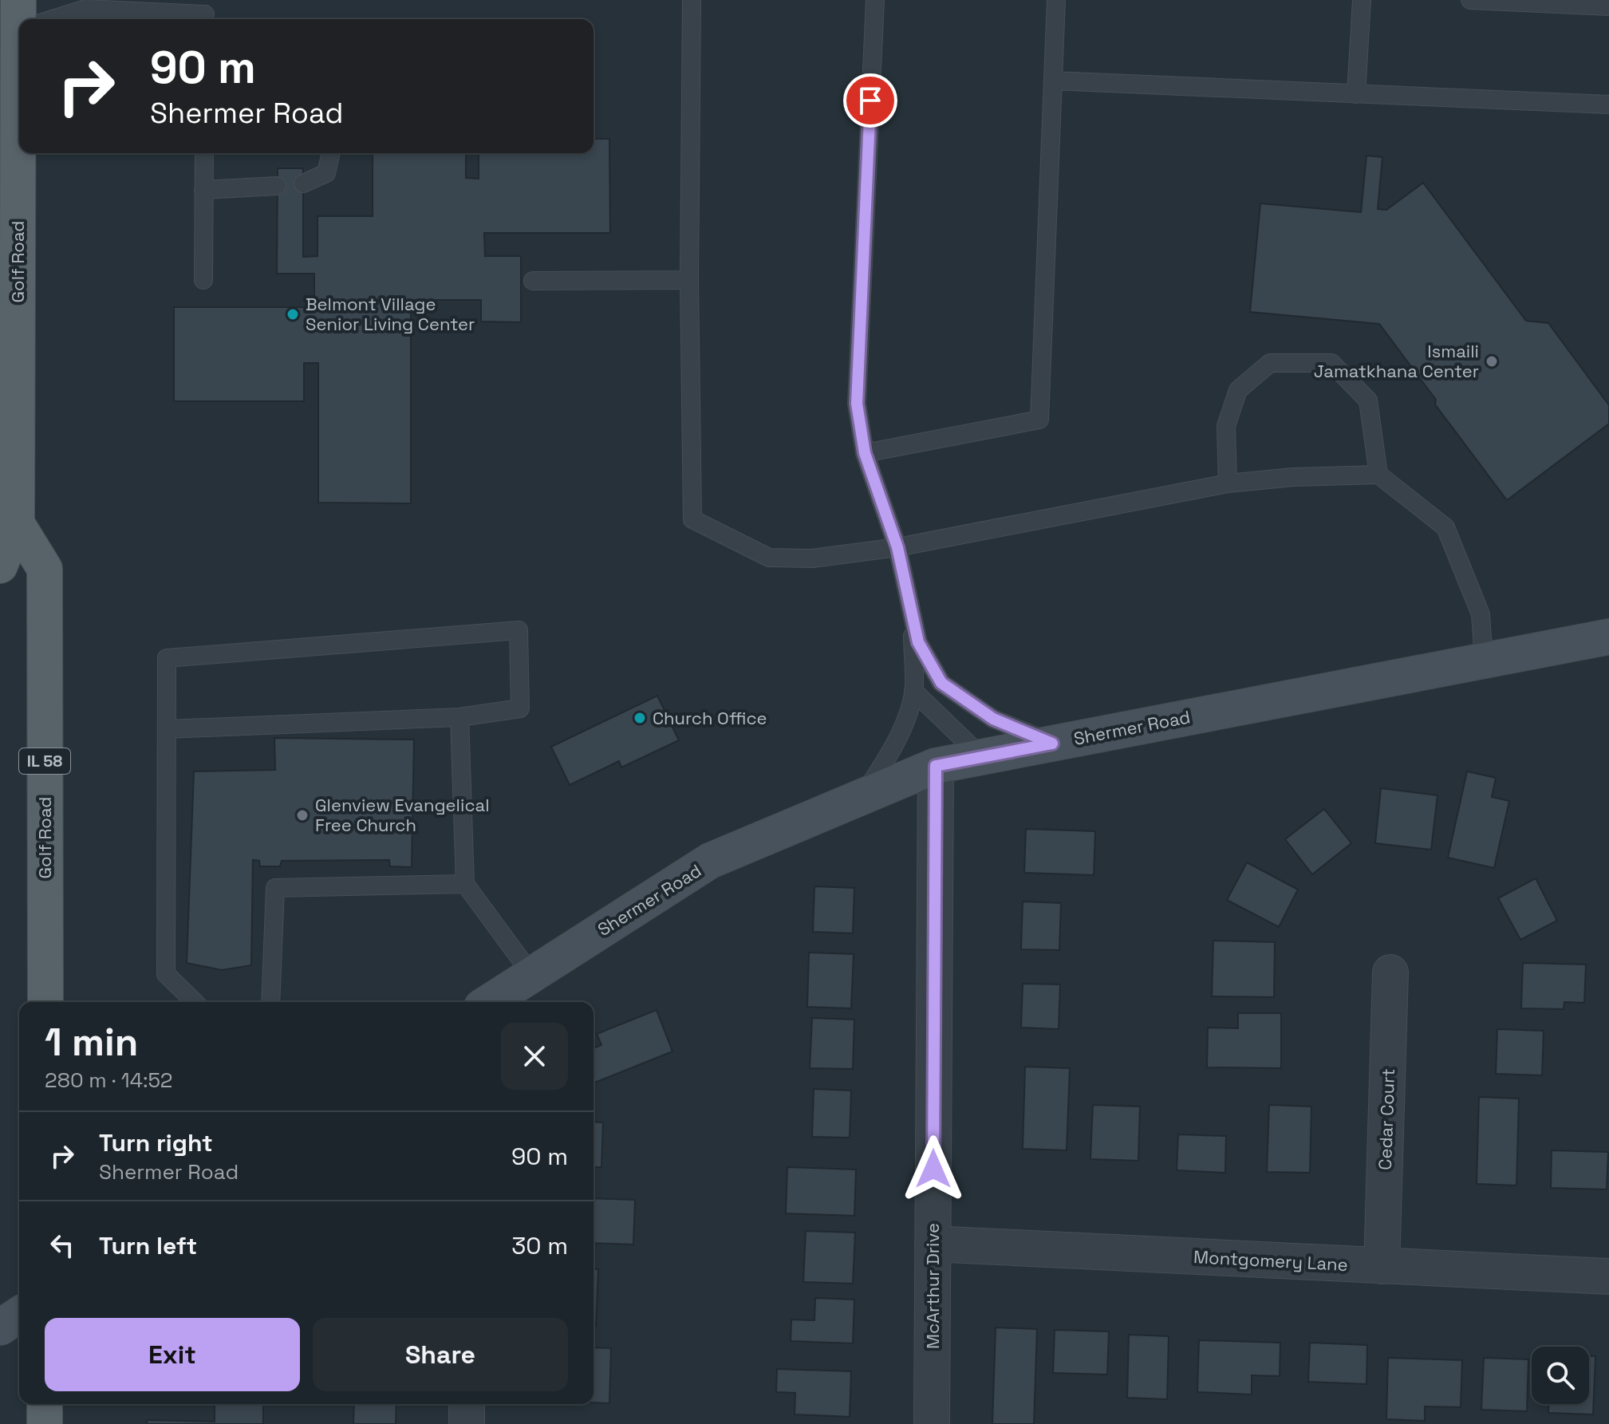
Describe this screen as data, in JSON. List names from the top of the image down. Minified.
{"streets":{"main road":["Golf Road","Shermer Road","IL 58"],"street":["Cedar Court","Montgomery Lane","McArthur Drive"]},"crossings":[["Shermer Road","McArthur Drive"],["Cedar Court","Montgomery Lane"],["Montgomery Lane","McArthur Drive"]],"places":["Belmont Village Senior Living Center","Ismaili Jamatkhana Center","Church Office","Glenview Evangelical Free Church"],"page":{"turn":["90 m","Shermer Road"],"heading":["1 min","280 m · 14:52"],"list":[{"name":"Turn right","note":"Shermer Road","value":"90 m"},{"name":"Turn left","value":"30 m"}],"buttons":["Exit","Share"]}}
